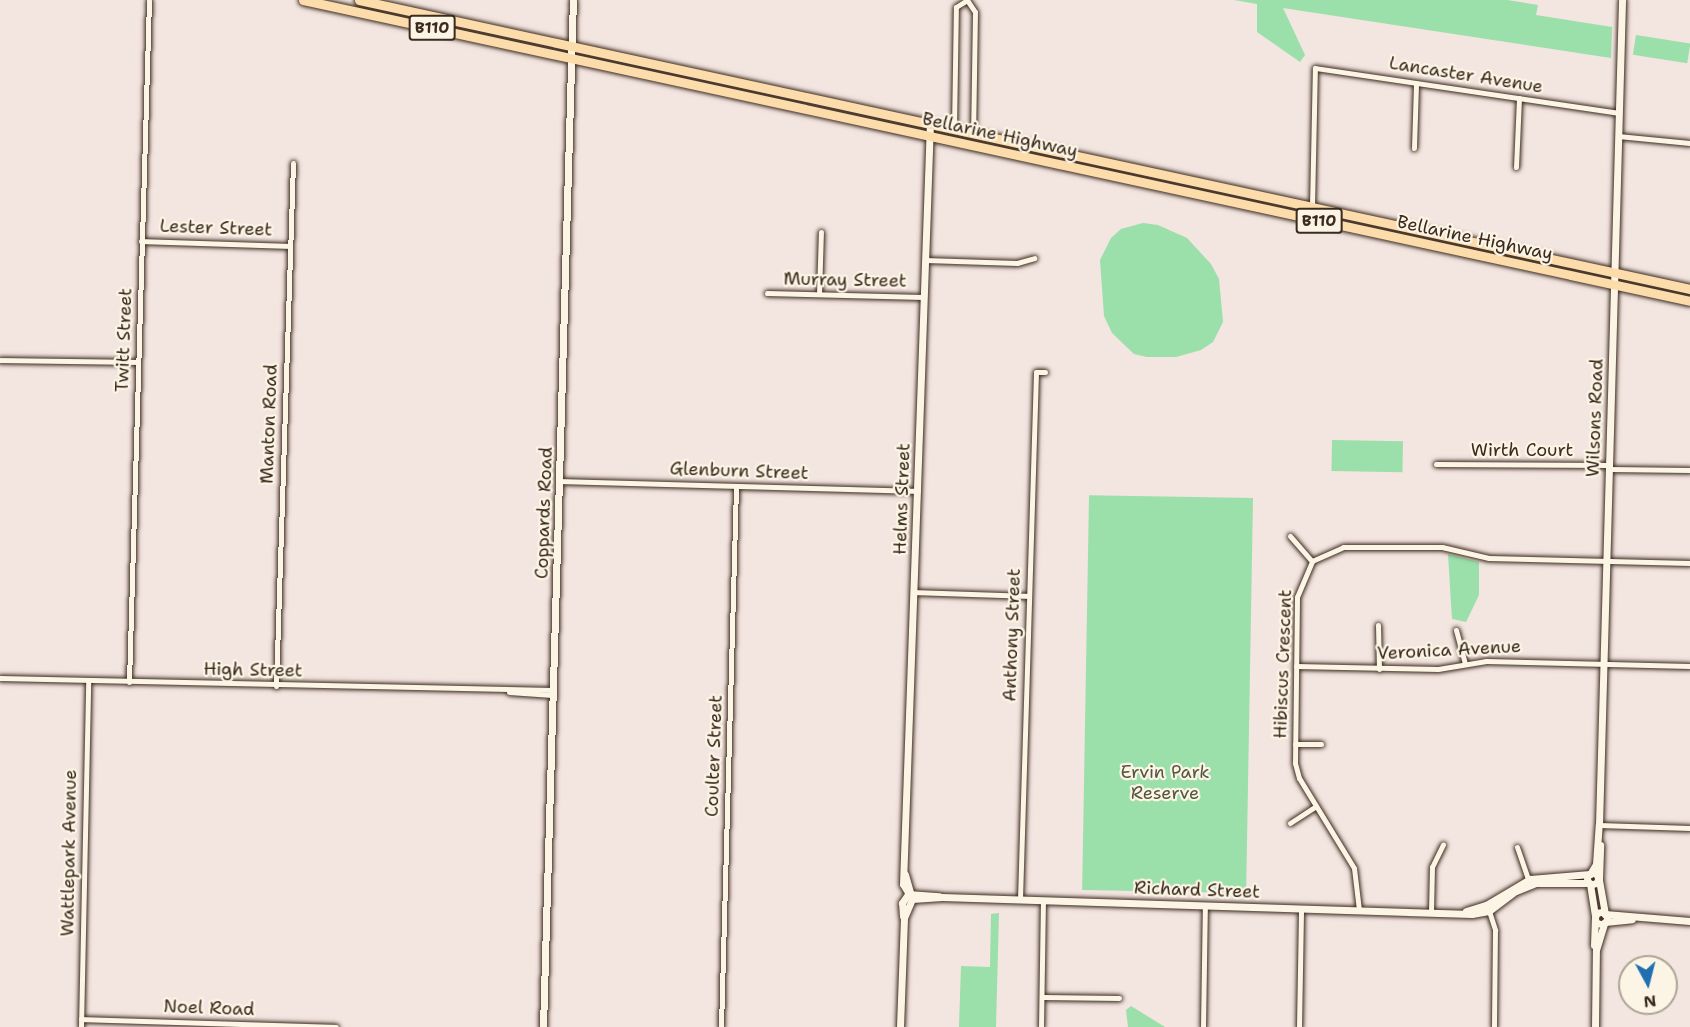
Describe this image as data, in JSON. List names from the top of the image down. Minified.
{"streets":{"highway":["B110","Bellarine Highway"],"street":["Lancaster Avenue","Lester Street","Murray Street","Twitt Street","Wilsons Road","Manton Road","Wirth Court","Glenburn Street","Helms Street","Coppards Road","Anthony Street","Veronica Avenue","Hibiscus Crescent","High Street","Coulter Street","Wattlepark Avenue","Richard Street","Noel Road"]},"crossings":[["Lancaster Avenue","Bellarine Highway"],["Lancaster Avenue","Wilsons Road"],["Bellarine Highway","Wilsons Road"],["Bellarine Highway","Helms Street"],["Bellarine Highway","Coppards Road"],["Lester Street","Twitt Street"],["Lester Street","Manton Road"],["Murray Street","Helms Street"],["Twitt Street","High Street"],["Wilsons Road","Wirth Court"],["Wilsons Road","Veronica Avenue"],["Manton Road","High Street"],["Glenburn Street","Helms Street"],["Glenburn Street","Coppards Road"],["Glenburn Street","Coulter Street"],["Helms Street","Richard Street"],["Coppards Road","High Street"],["Anthony Street","Richard Street"],["Veronica Avenue","Hibiscus Crescent"],["Hibiscus Crescent","Richard Street"],["High Street","Wattlepark Avenue"],["Wattlepark Avenue","Noel Road"]],"parks":["Ervin Park Reserve"],"north":"bottom"}
